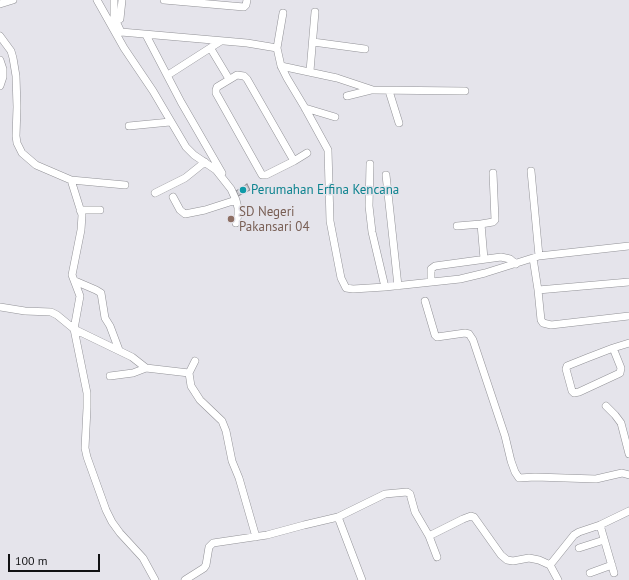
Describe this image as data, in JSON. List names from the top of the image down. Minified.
{"places":["Perumahan Erfina Kencana","SD Negeri Pakansari 04"],"scale_bar":"100 m"}
